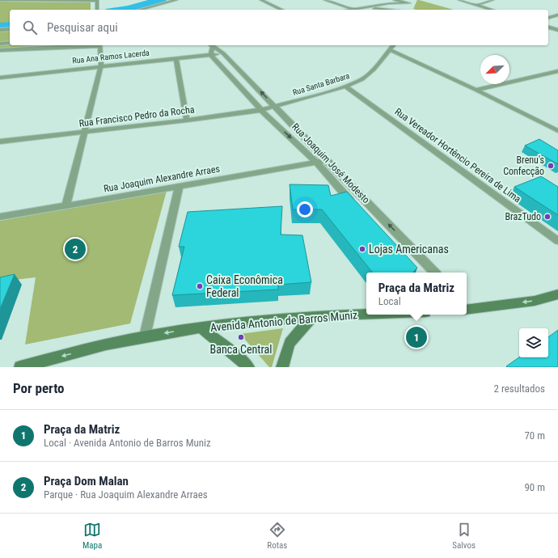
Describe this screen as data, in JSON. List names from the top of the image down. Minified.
{"streets":{"main road":["Avenida Antonio de Barros Muniz"],"street":["Rua Ana Ramos Lacerda","Rua Santa Barbara","Rua Francisco Pedro da Rocha","Rua Vereador Hortêncio Pereira de Lima","Rua Joaquim José Modesto","Rua Joaquim Alexandre Arraes"]},"crossings":[["Rua Ana Ramos Lacerda","Rua Joaquim José Modesto"],["Rua Santa Barbara","Rua Francisco Pedro da Rocha"],["Rua Santa Barbara","Rua Vereador Hortêncio Pereira de Lima"],["Rua Santa Barbara","Rua Joaquim José Modesto"],["Rua Francisco Pedro da Rocha","Rua Joaquim José Modesto"],["Rua Joaquim José Modesto","Rua Joaquim Alexandre Arraes"]],"one_way":["Avenida Antonio de Barros Muniz"],"places":["Brenu's Confecção","BrazTudo","Lojas Americanas","Caixa Econômica Federal","Banca Central"],"north":"bottom left","page":{"search":"Pesquisar aqui","pins":["2","1"],"popup":["Praça da Matriz","Local"],"heading":["Por perto","2 resultados"],"list":[{"mark":"1","name":"Praça da Matriz","note":"Local · Avenida Antonio de Barros Muniz","value":"70 m"},{"mark":"2","name":"Praça Dom Malan","note":"Parque · Rua Joaquim Alexandre Arraes","value":"90 m"}],"nav":["Mapa","Rotas","Salvos"]}}
